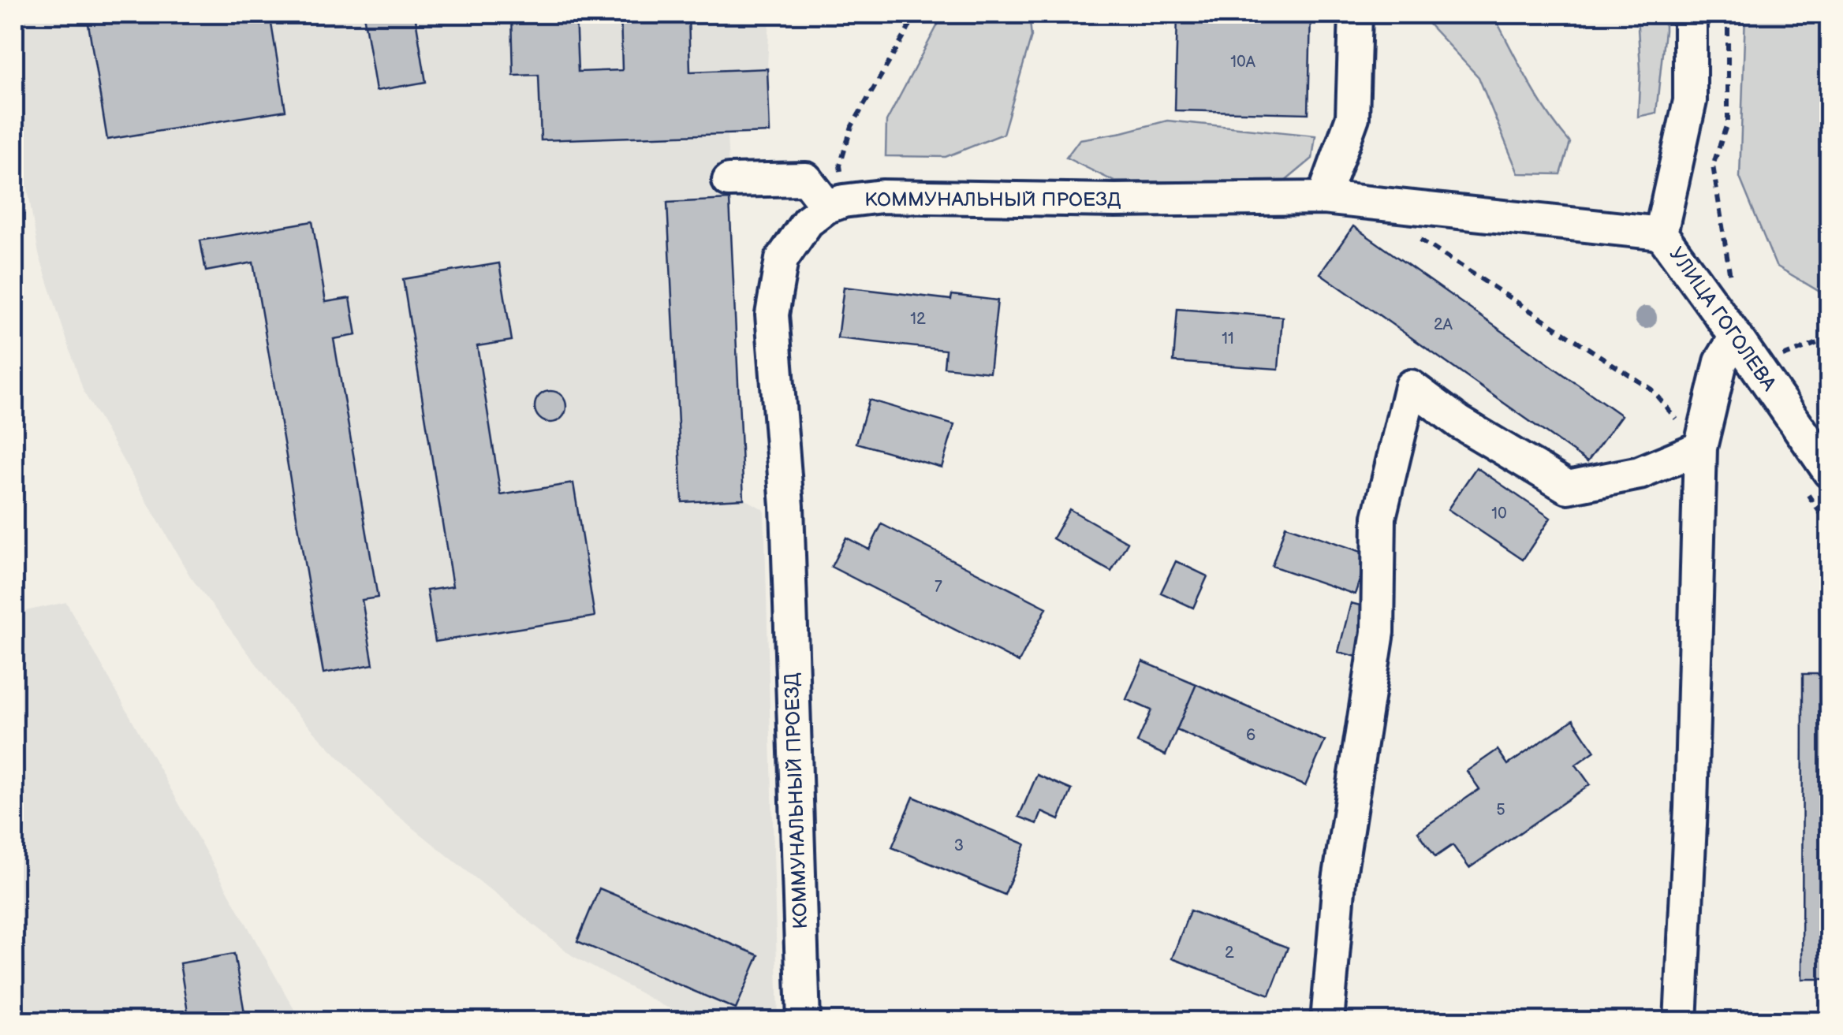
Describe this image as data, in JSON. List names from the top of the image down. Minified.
{"streets":{"street":["КОММУНАЛЬНЫЙ ПРОЕЗД","УЛИЦА ГОГОЛЕВА"]},"crossings":[["КОММУНАЛЬНЫЙ ПРОЕЗД","УЛИЦА ГОГОЛЕВА"]],"house_numbers":["10А","12","2А","11","10","7","6","5","3","2"]}
